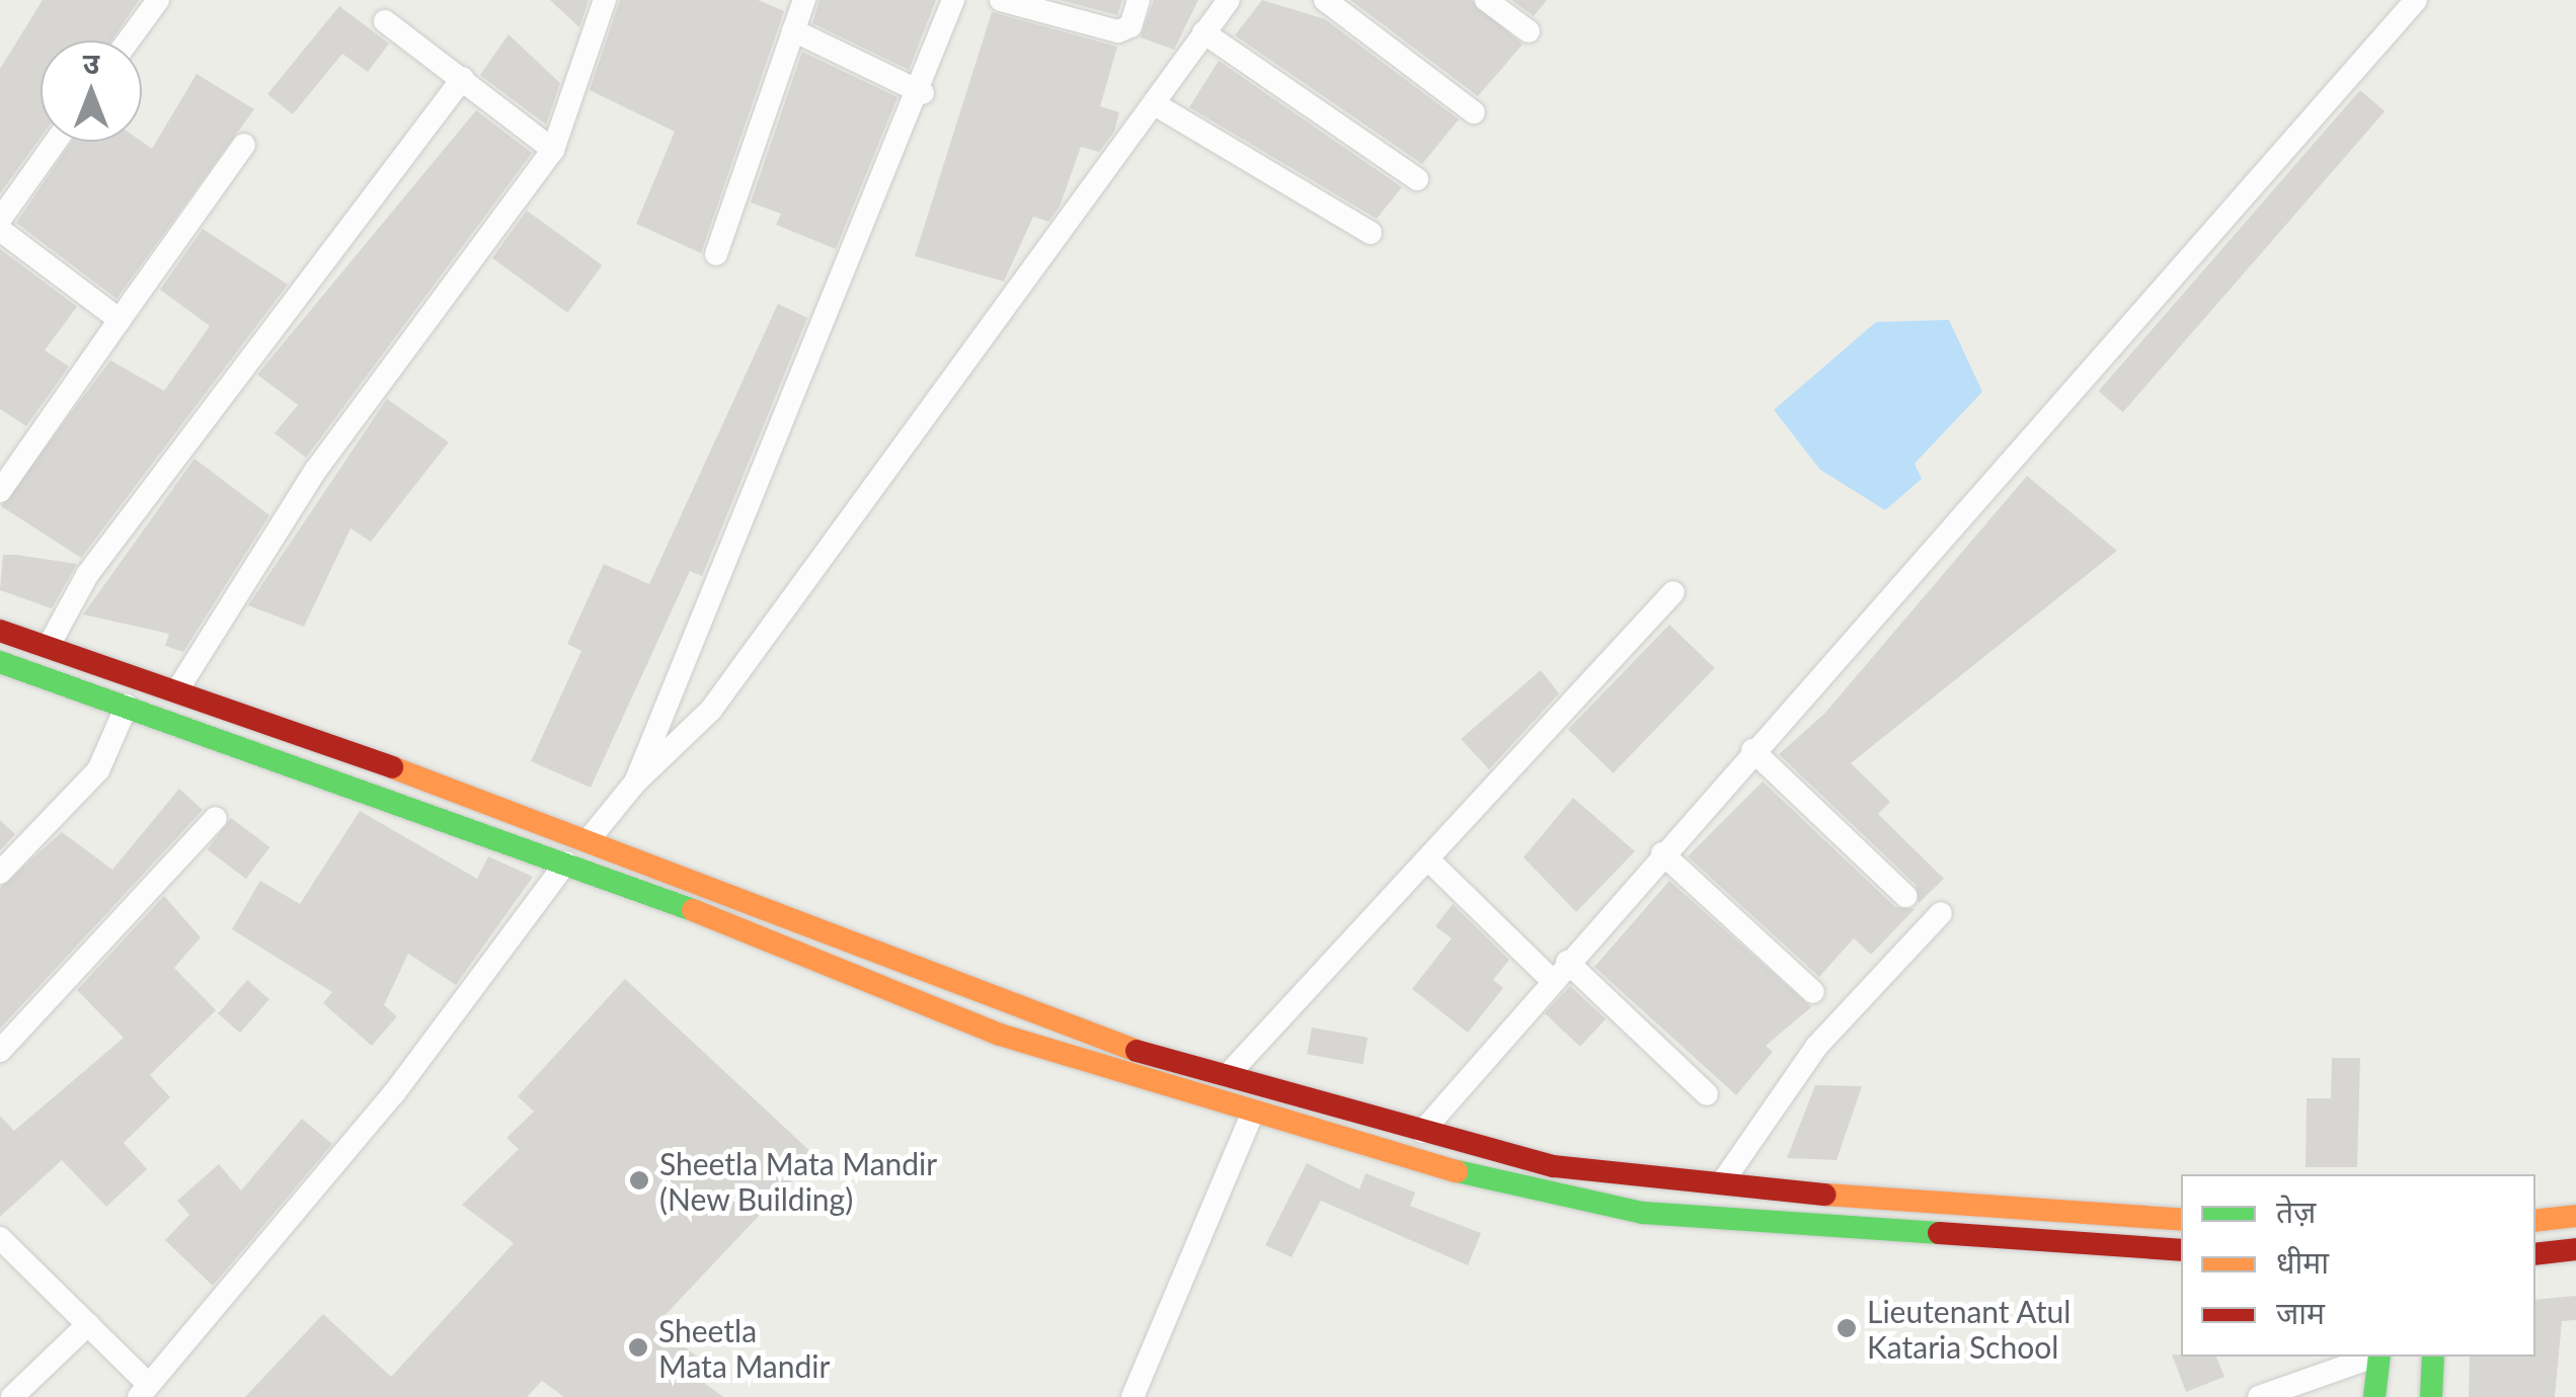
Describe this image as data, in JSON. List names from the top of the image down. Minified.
{"places":["Sheetla Mata Mandir (New Building)","Lieutenant Atul Kataria School","Sheetla Mata Mandir"],"legend":["तेज़","धीमा","जाम"],"north":"top"}
